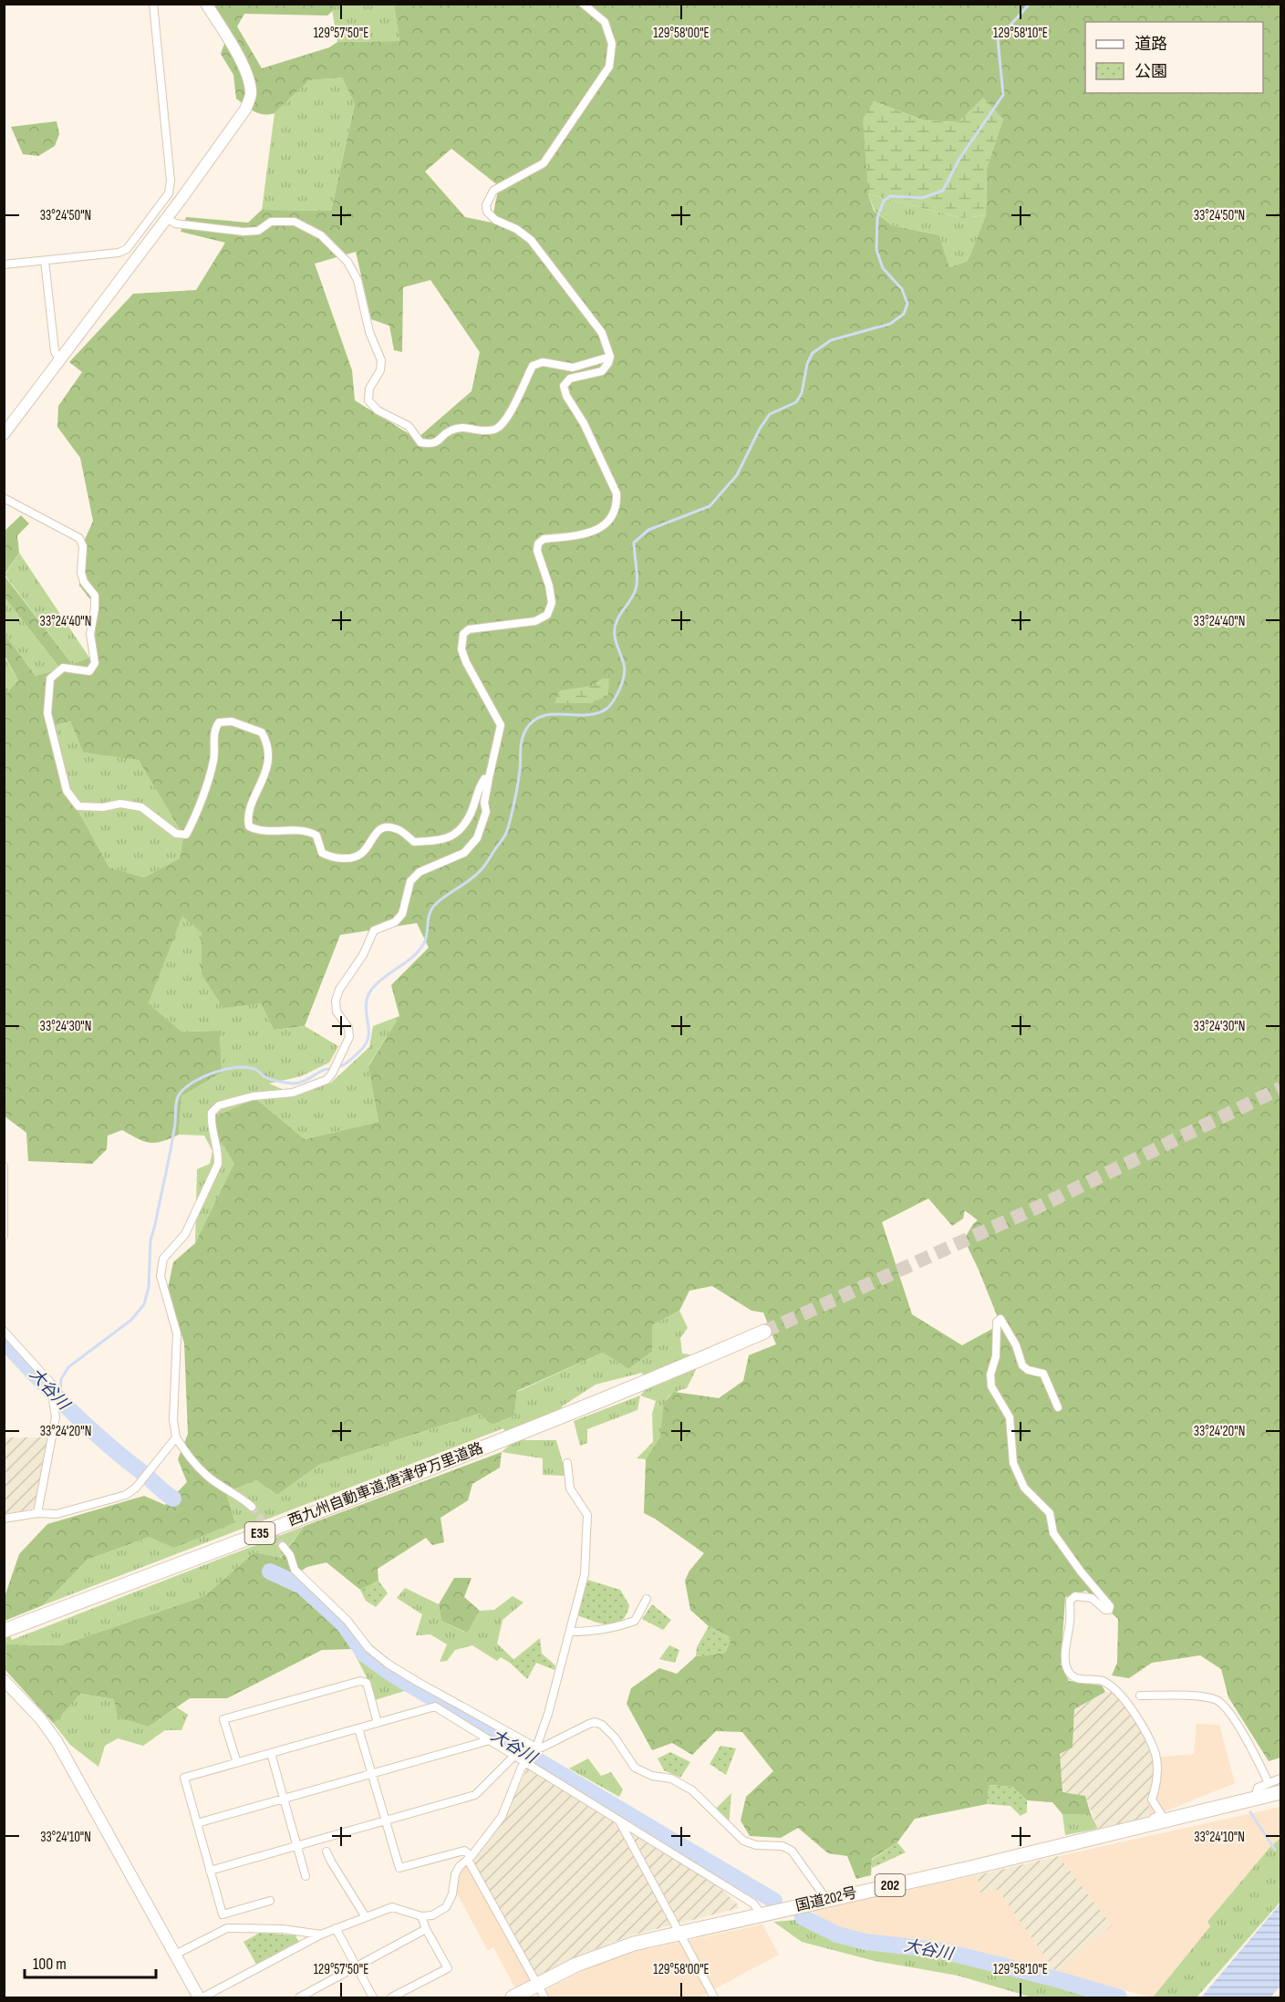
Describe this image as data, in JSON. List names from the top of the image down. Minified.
{"streets":{"highway":["西九州自動車道;唐津伊万里道路","E35","202","国道202号"]},"water":["大谷川"],"legend":["道路","公園"],"scale_bar":"100 m","coordinates":["129°57'50\"E","129°58'00\"E","129°58'10\"E","33°24'50\"N","33°24'40\"N","33°24'30\"N","33°24'20\"N","33°24'10\"N"]}
